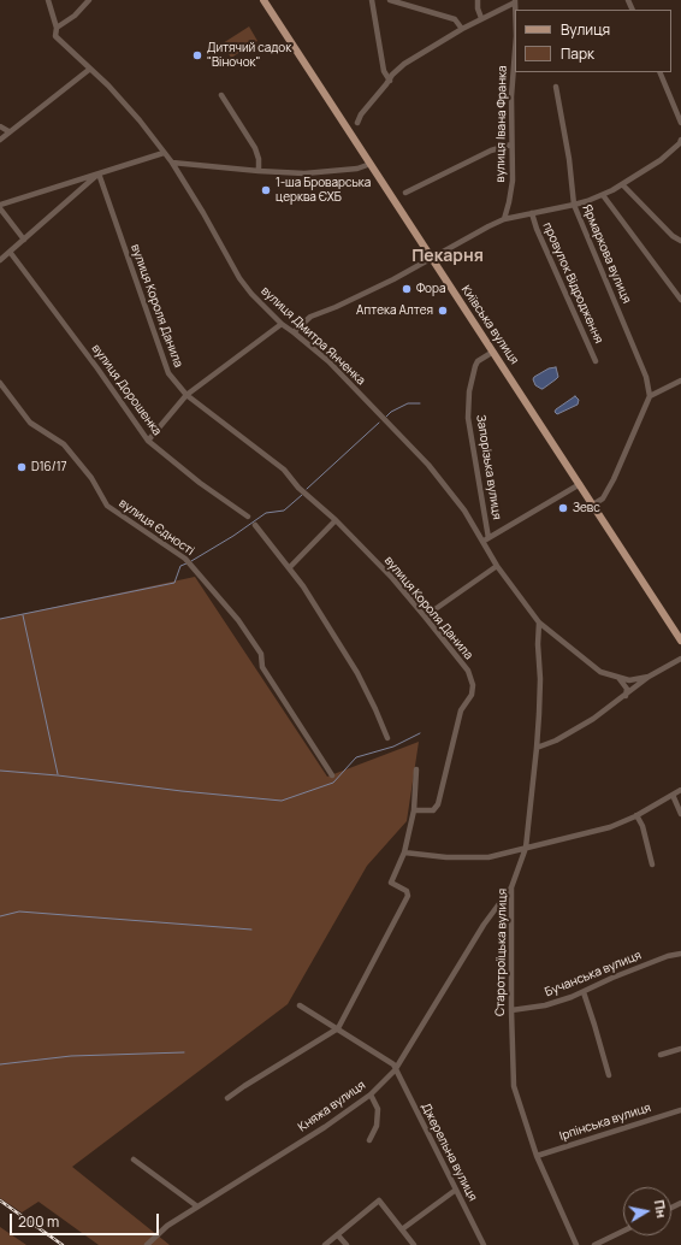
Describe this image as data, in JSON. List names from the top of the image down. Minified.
{"streets":{"main road":["Київська вулиця"],"street":["вулиця Івана Франка","Ярмаркова вулиця","провулок Відродження","вулиця Короля Данила","вулиця Дмитра Янченка","вулиця Дорошенка","Запорізька вулиця","вулиця Єдності","Старотроїцька вулиця","Бучанська вулиця","Княжа вулиця","Ірпінська вулиця","Джерельна вулиця"]},"crossings":[["Київська вулиця","Запорізька вулиця"],["вулиця Дмитра Янченка","Запорізька вулиця"],["вулиця Дмитра Янченка","Старотроїцька вулиця"],["Старотроїцька вулиця","Бучанська вулиця"],["Старотроїцька вулиця","Княжа вулиця"],["Старотроїцька вулиця","Ірпінська вулиця"],["Княжа вулиця","Джерельна вулиця"]],"districts":["Пекарня"],"places":["Дитячий садок \"Віночок\"","1-ша Броварська церква ЄХБ","Фора","Аптека Алтея","D16/17","Зевс"],"legend":["Вулиця","Парк"],"scale_bar":"200 m","north":"right"}
